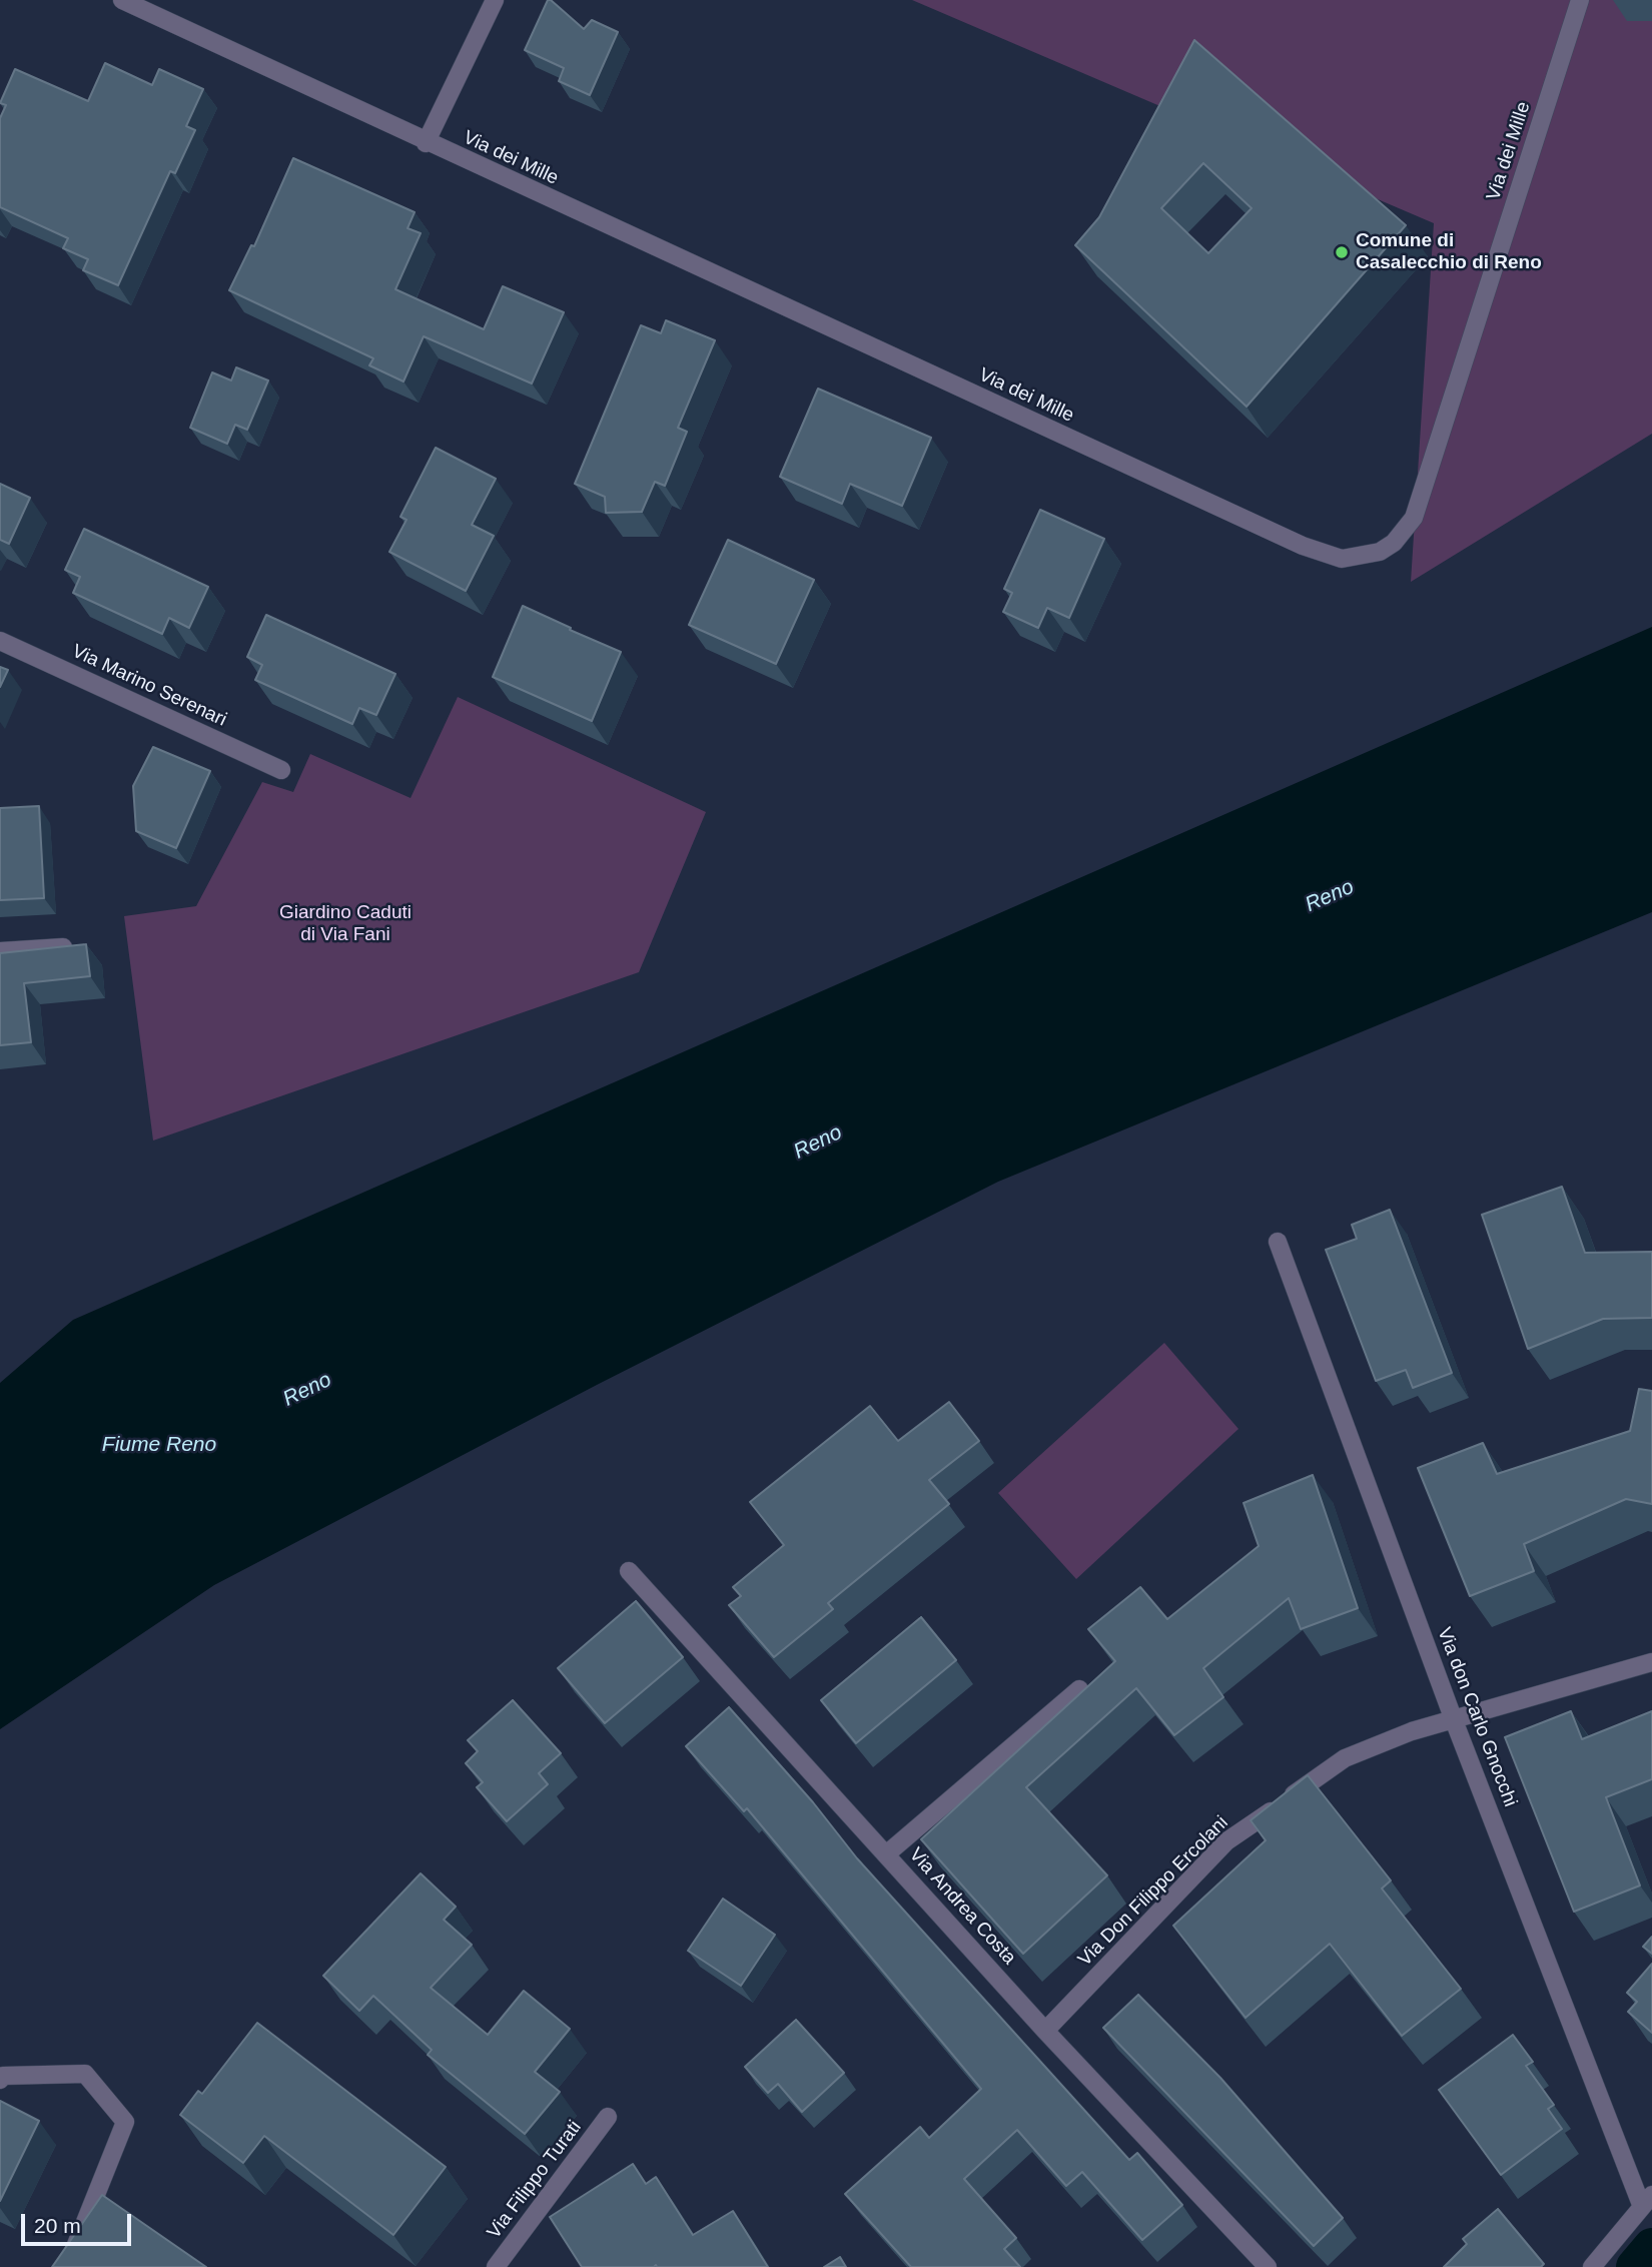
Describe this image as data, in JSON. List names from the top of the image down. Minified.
{"streets":{"street":["Via dei Mille","Via Marino Serenari","Via don Carlo Gnocchi","Via Don Filippo Ercolani","Via Andrea Costa","Via Filippo Turati"]},"crossings":[["Via don Carlo Gnocchi","Via Don Filippo Ercolani"],["Via Don Filippo Ercolani","Via Andrea Costa"]],"water":["Reno","Fiume Reno"],"parks":["Giardino Caduti di Via Fani"],"places":["Comune di Casalecchio di Reno"],"scale_bar":"20 m"}
